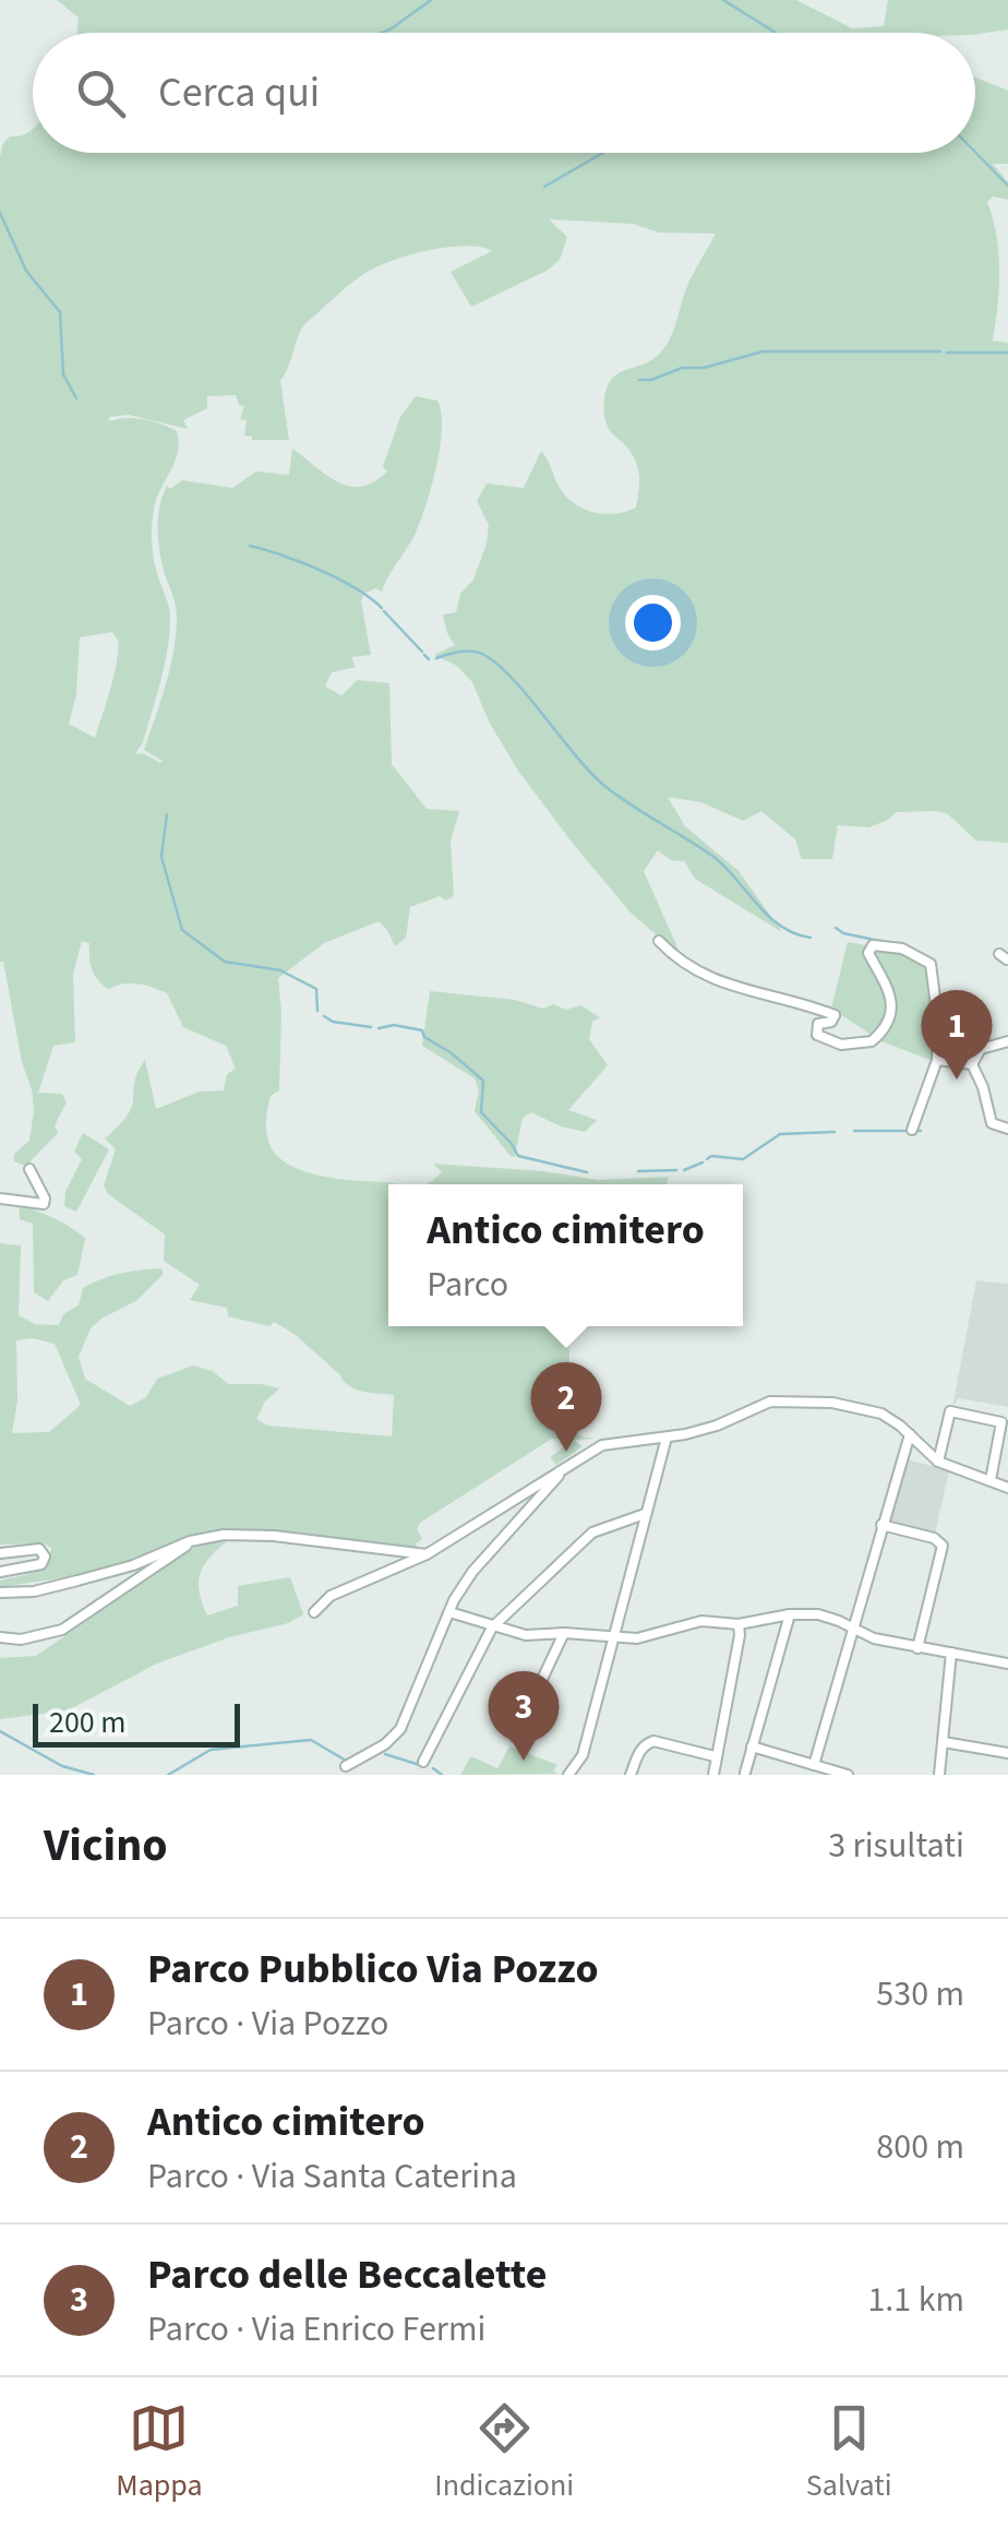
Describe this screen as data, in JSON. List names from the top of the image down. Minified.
{"scale_bar":"200 m","page":{"search":"Cerca qui","pins":["1","2","3"],"popup":["Antico cimitero","Parco"],"scale":"200 m","heading":["Vicino","3 risultati"],"list":[{"mark":"1","name":"Parco Pubblico Via Pozzo","note":"Parco · Via Pozzo","value":"530 m"},{"mark":"2","name":"Antico cimitero","note":"Parco · Via Santa Caterina","value":"800 m"},{"mark":"3","name":"Parco delle Beccalette","note":"Parco · Via Enrico Fermi","value":"1.1 km"}],"nav":["Mappa","Indicazioni","Salvati"]}}
